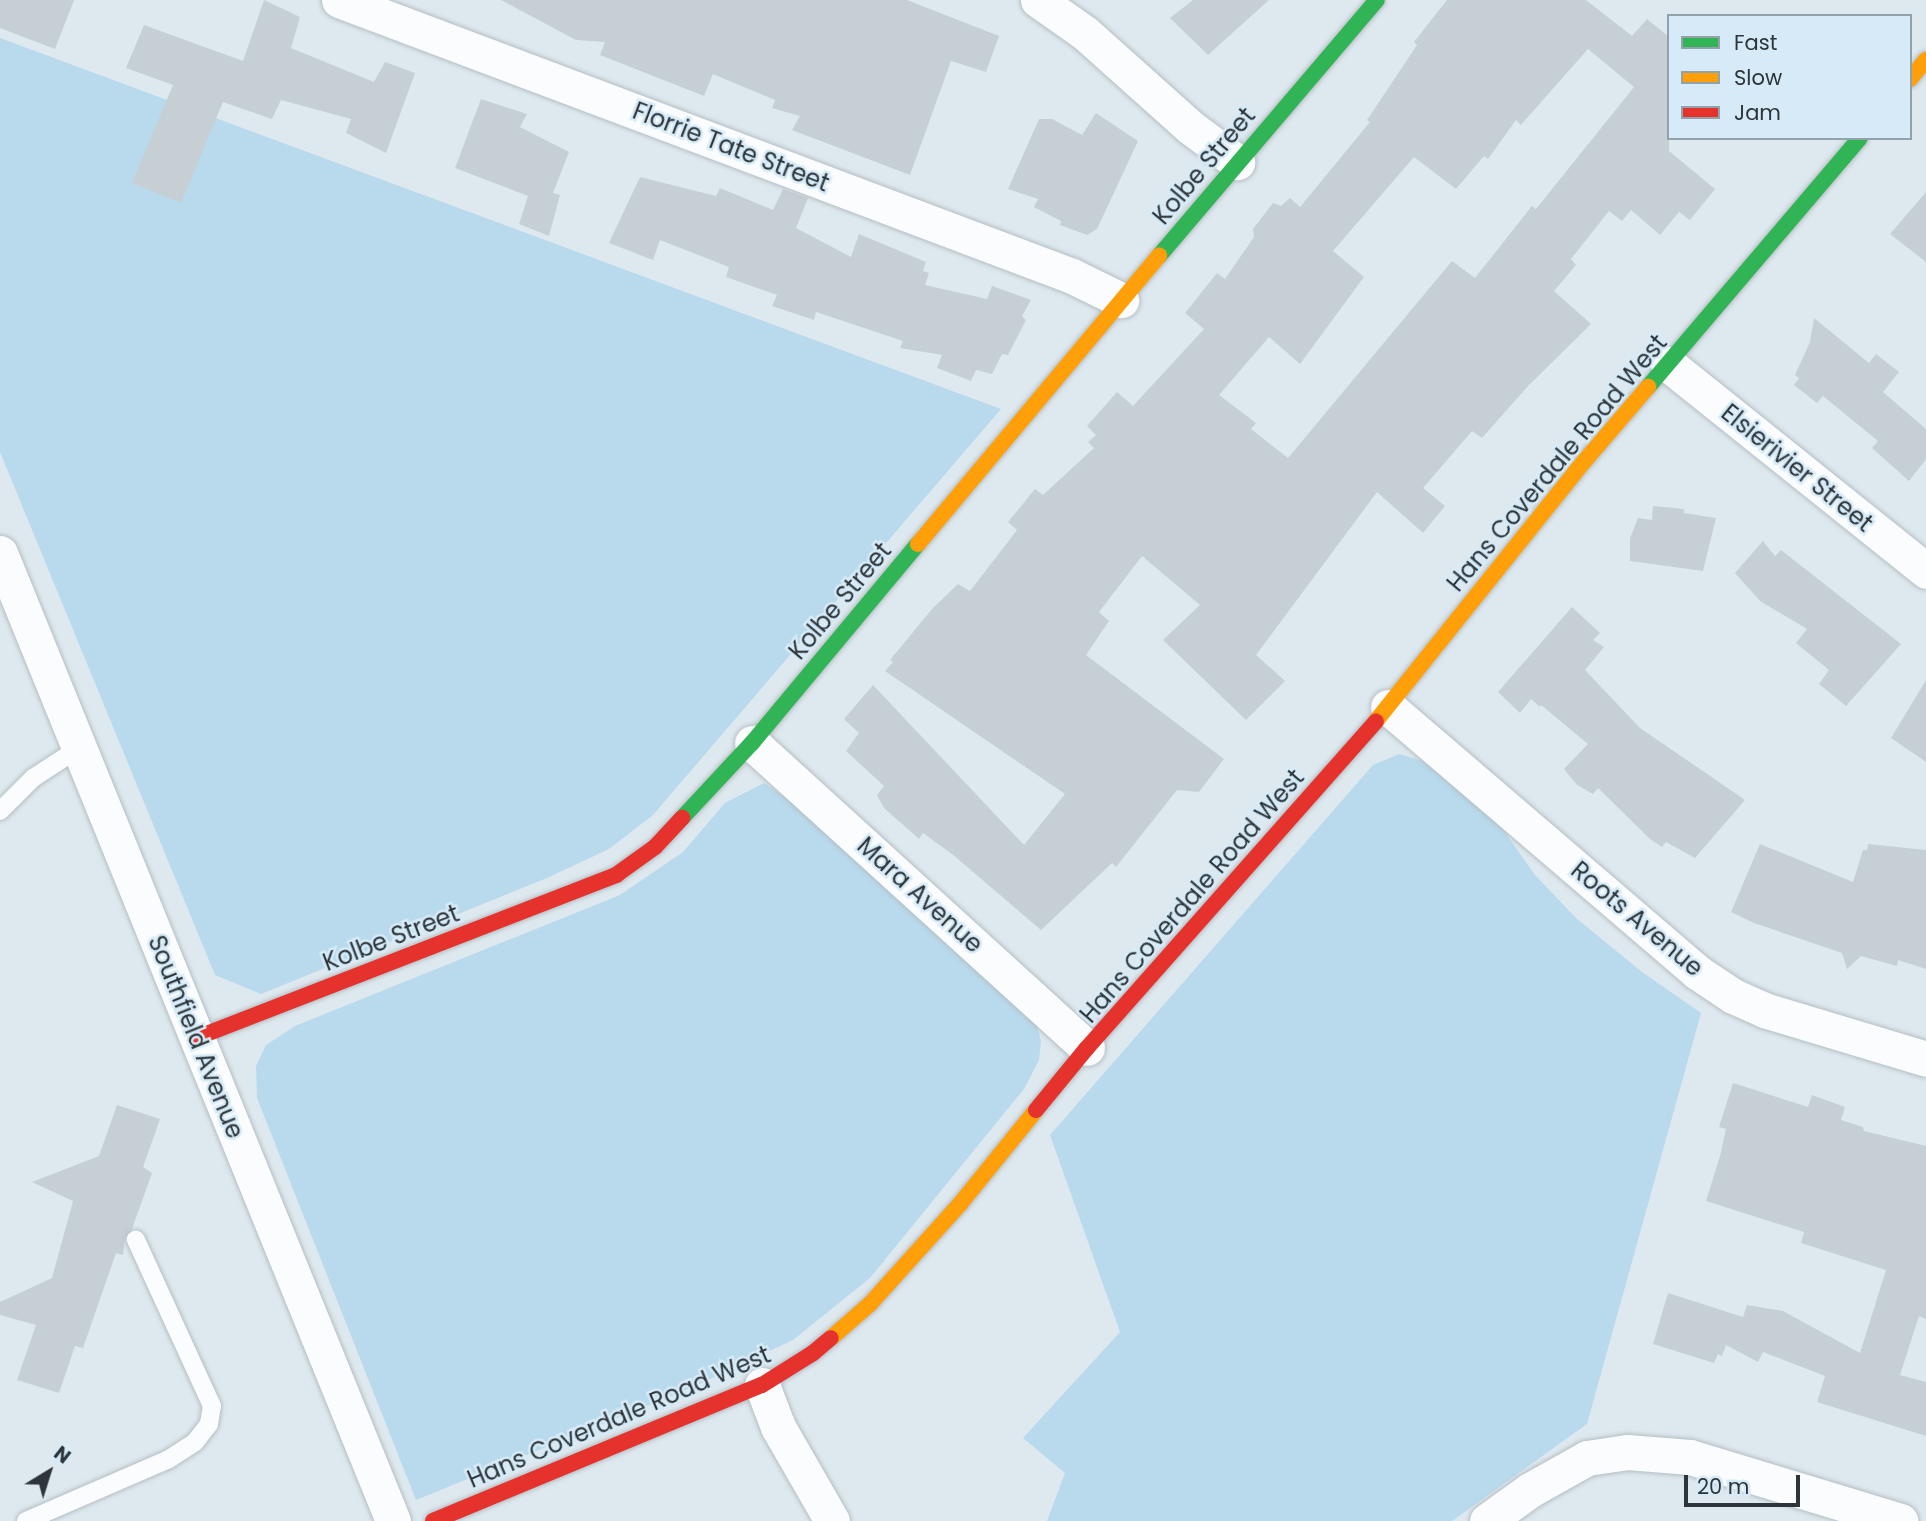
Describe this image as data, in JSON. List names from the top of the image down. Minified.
{"streets":{"street":["Florrie Tate Street","Kolbe Street","Hans Coverdale Road West","Elsierivier Street","Mara Avenue","Roots Avenue","Southfield Avenue"]},"crossings":[["Florrie Tate Street","Kolbe Street"],["Kolbe Street","Mara Avenue"],["Kolbe Street","Southfield Avenue"],["Hans Coverdale Road West","Elsierivier Street"],["Hans Coverdale Road West","Mara Avenue"],["Hans Coverdale Road West","Roots Avenue"]],"legend":["Fast","Slow","Jam"],"scale_bar":"20 m","north":"top right"}
